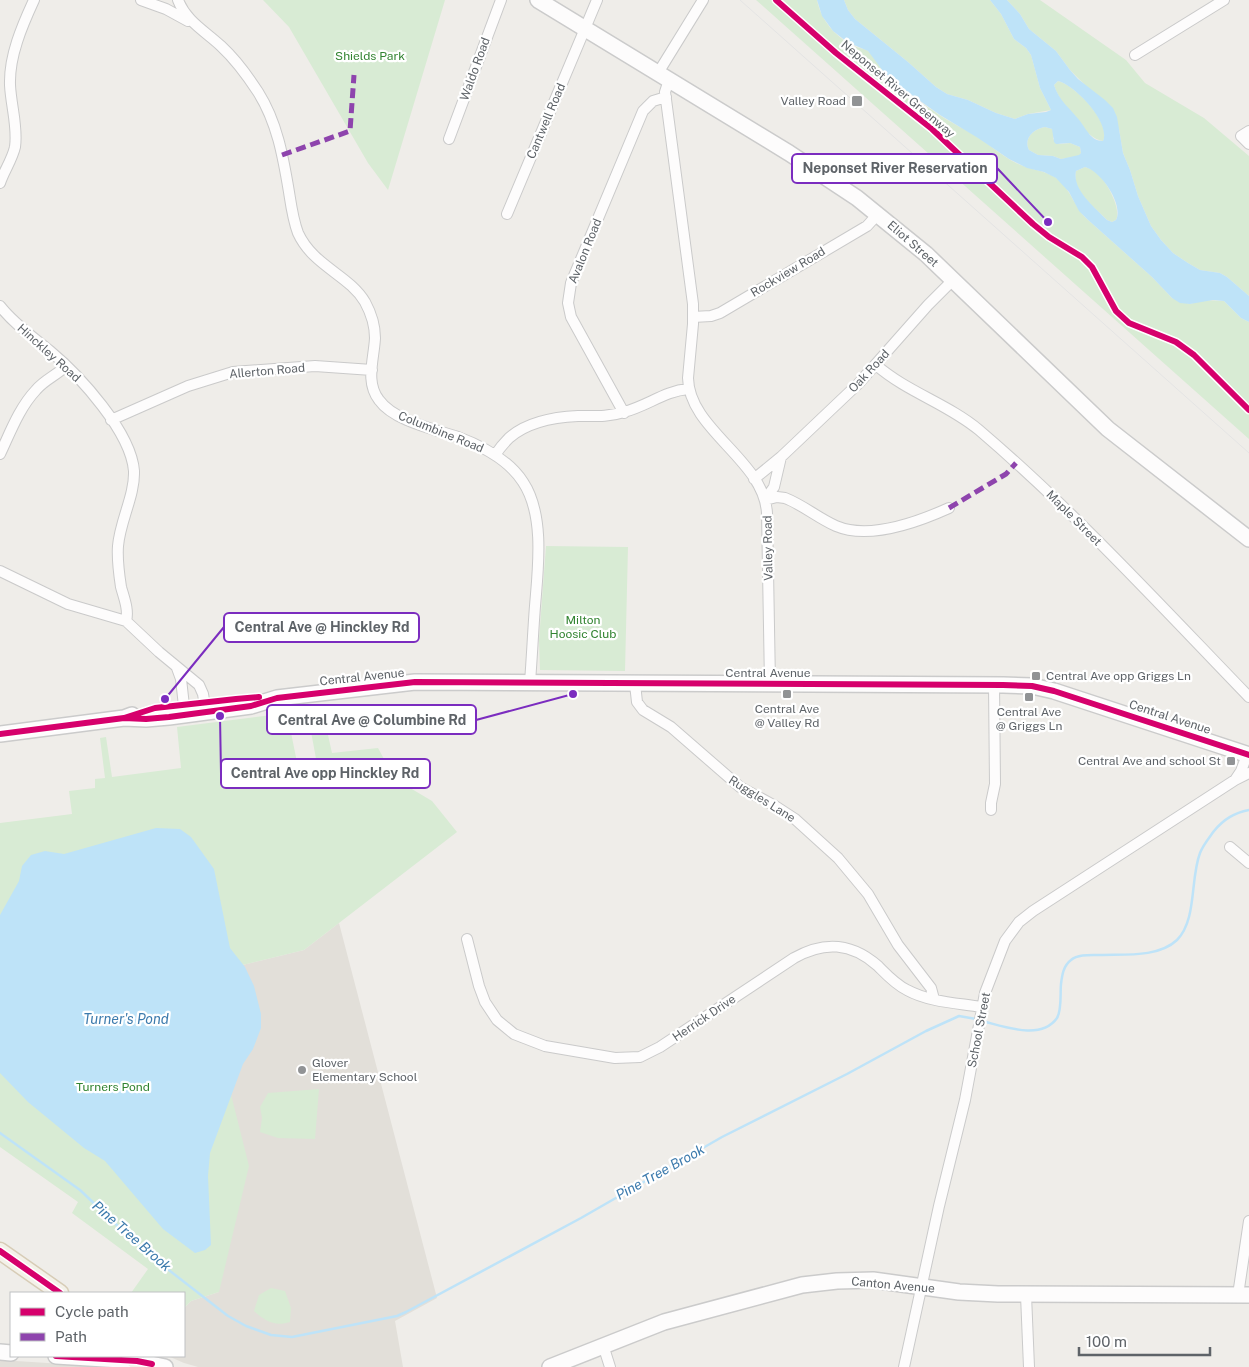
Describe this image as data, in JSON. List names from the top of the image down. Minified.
{"streets":{"street":["Waldo Road","Cantwell Road","Eliot Street","Avalon Road","Rockview Road","Hinckley Road","Allerton Road","Oak Road","Columbine Road","Maple Street","Valley Road","Central Avenue","Ruggles Lane","Herrick Drive","School Street","Canton Avenue"],"cycle path":["Neponset River Greenway"]},"crossings":[["Cantwell Road","Eliot Street"],["Eliot Street","Rockview Road"],["Eliot Street","Oak Road"],["Eliot Street","Valley Road"],["Avalon Road","Valley Road"],["Rockview Road","Valley Road"],["Hinckley Road","Allerton Road"],["Allerton Road","Columbine Road"],["Oak Road","Maple Street"],["Oak Road","Valley Road"],["Columbine Road","Central Avenue"],["Valley Road","Central Avenue"],["Central Avenue","Ruggles Lane"],["Ruggles Lane","Herrick Drive"],["Herrick Drive","School Street"],["School Street","Canton Avenue"]],"water":["Turner's Pond","Pine Tree Brook"],"parks":["Shields Park","Milton Hoosic Club","Turners Pond"],"places":{"transit":["Valley Road","Central Ave opp Griggs Ln","Central Ave @ Valley Rd","Central Ave @ Griggs Ln","Central Ave and school St"],"other":["Neponset River Reservation","Central Ave @ Columbine Rd","Central Ave @ Hinckley Rd","Central Ave opp Hinckley Rd","Glover Elementary School"]},"legend":["Cycle path","Path"],"scale_bar":"100 m"}
